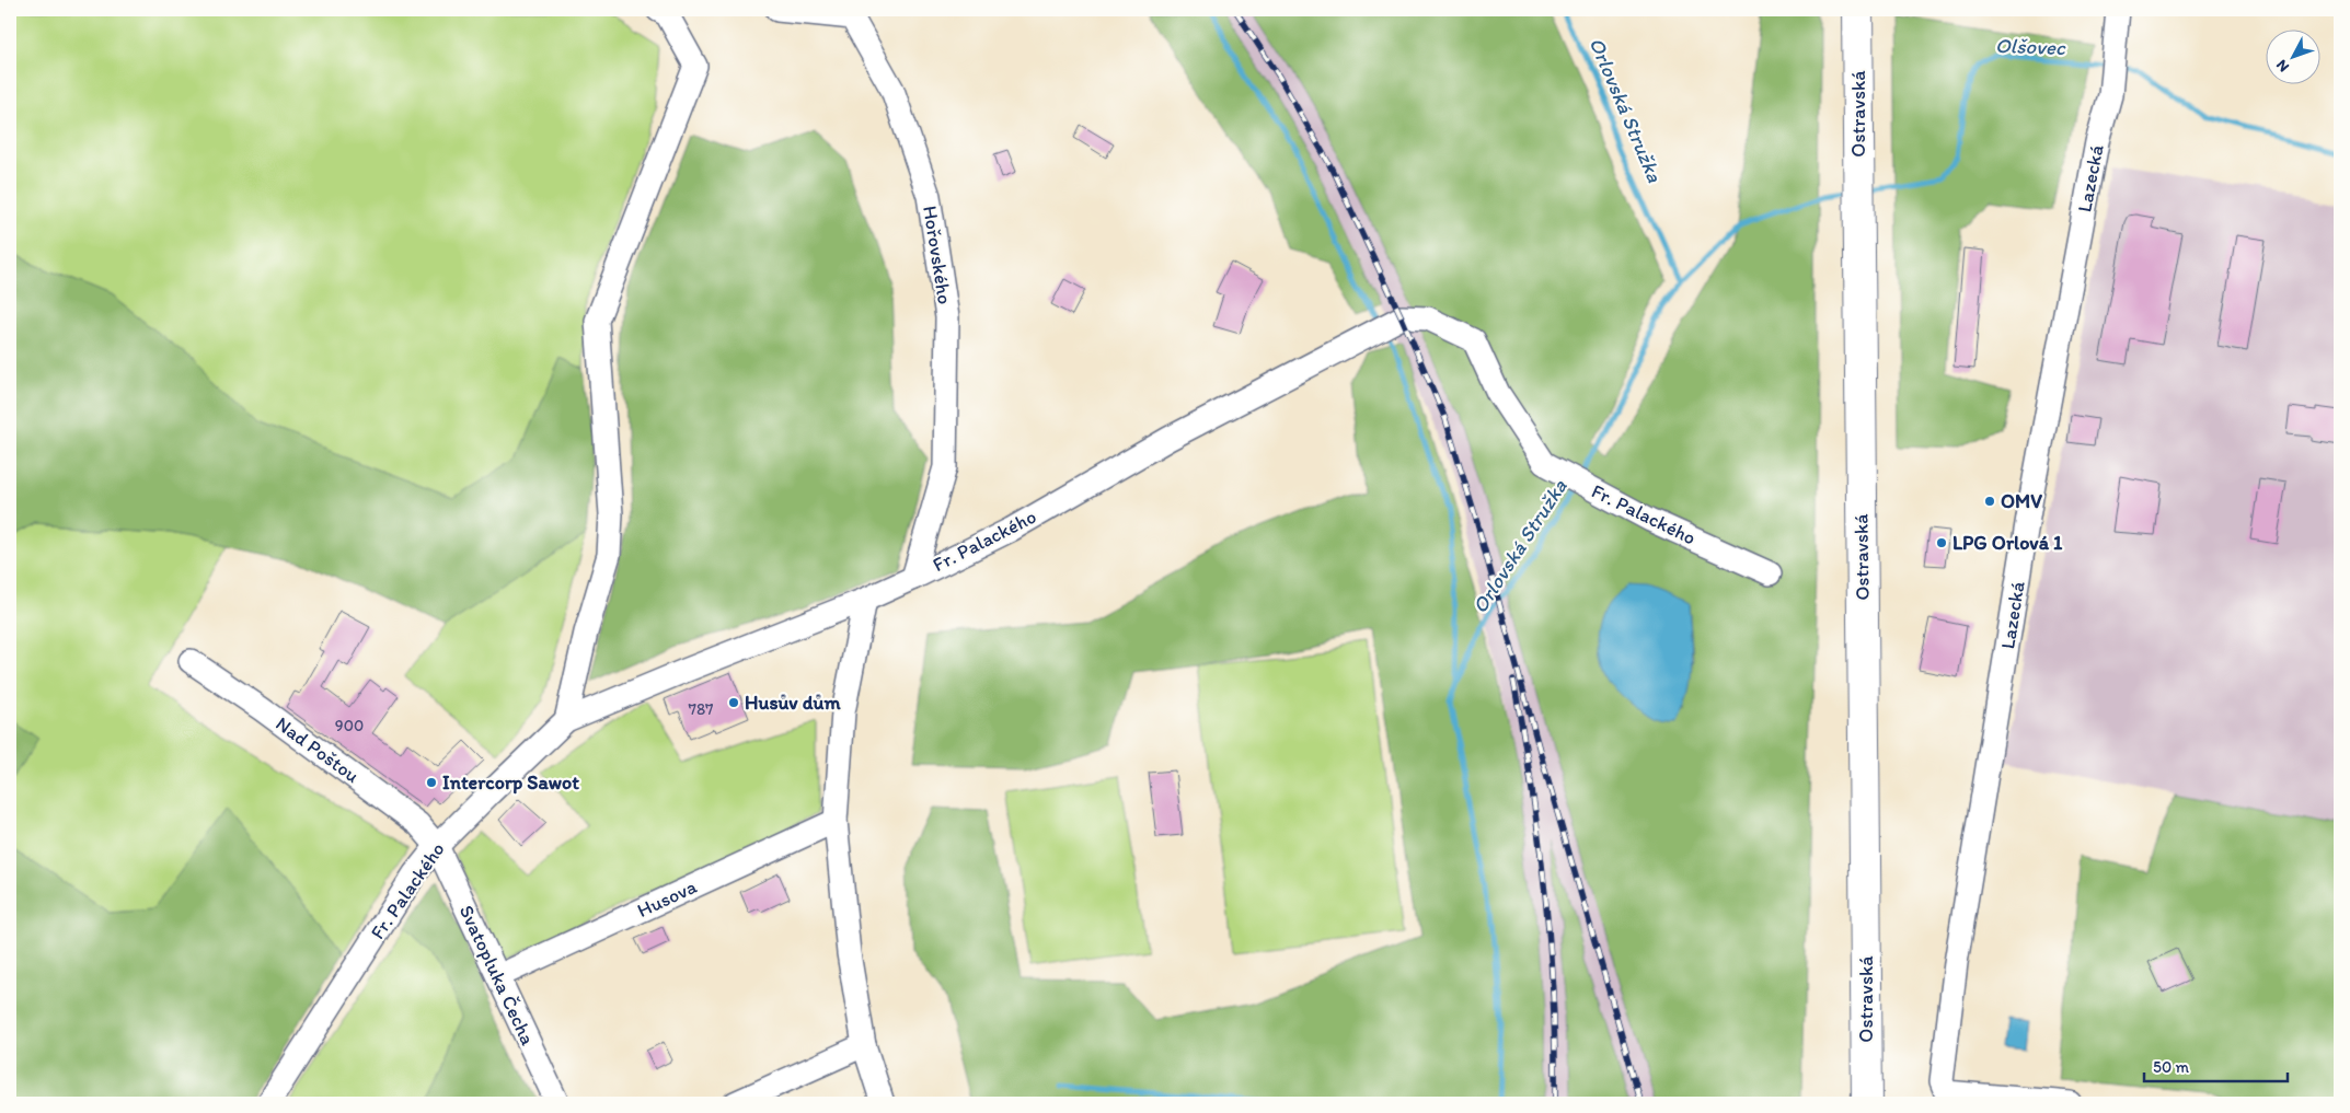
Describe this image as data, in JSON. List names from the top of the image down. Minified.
{"streets":{"main road":["Ostravská"],"street":["Lazecká","Hořovského","Fr. Palackého","Nad Poštou","Husova","Svatopluka Čecha"]},"crossings":[["Hořovského","Fr. Palackého"],["Fr. Palackého","Nad Poštou"],["Fr. Palackého","Svatopluka Čecha"],["Nad Poštou","Svatopluka Čecha"],["Husova","Svatopluka Čecha"]],"water":["Olšovec","Orlovská Stružka"],"places":["OMV","LPG Orlová 1","Husův dům","Intercorp Sawot"],"house_numbers":["787","900"],"scale_bar":"50 m","north":"bottom left"}
